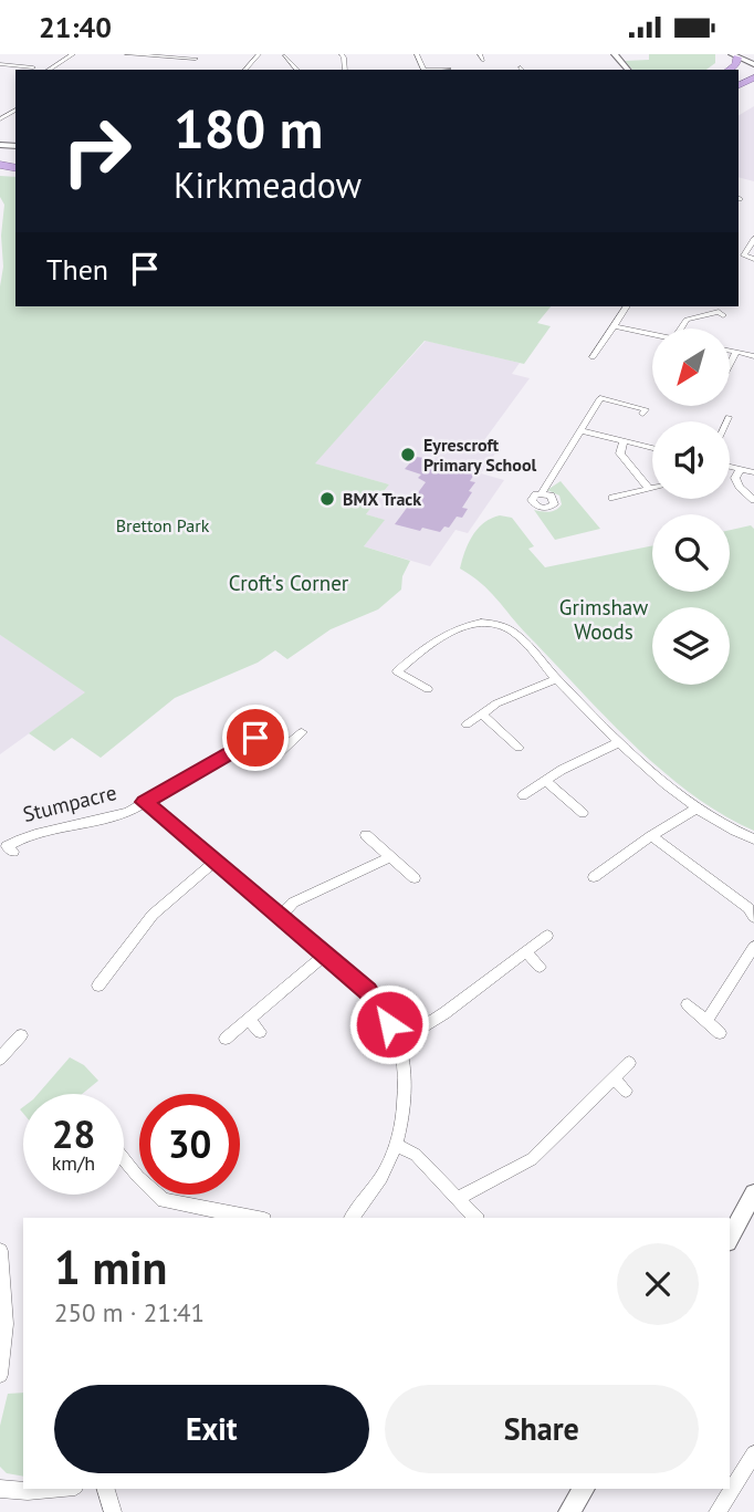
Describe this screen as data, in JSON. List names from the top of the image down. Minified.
{"streets":{"street":["Stumpacre"]},"parks":["Bretton Park","Croft's Corner","Grimshaw Woods"],"places":["Eyrescroft Primary School","BMX Track"],"north":"bottom left","page":{"status":"21:40","turn":["180 m","Kirkmeadow"],"then":"Then","speed":"28 km/h","limit":"30","heading":["1 min","250 m · 21:41"],"buttons":["Exit","Share"]}}
